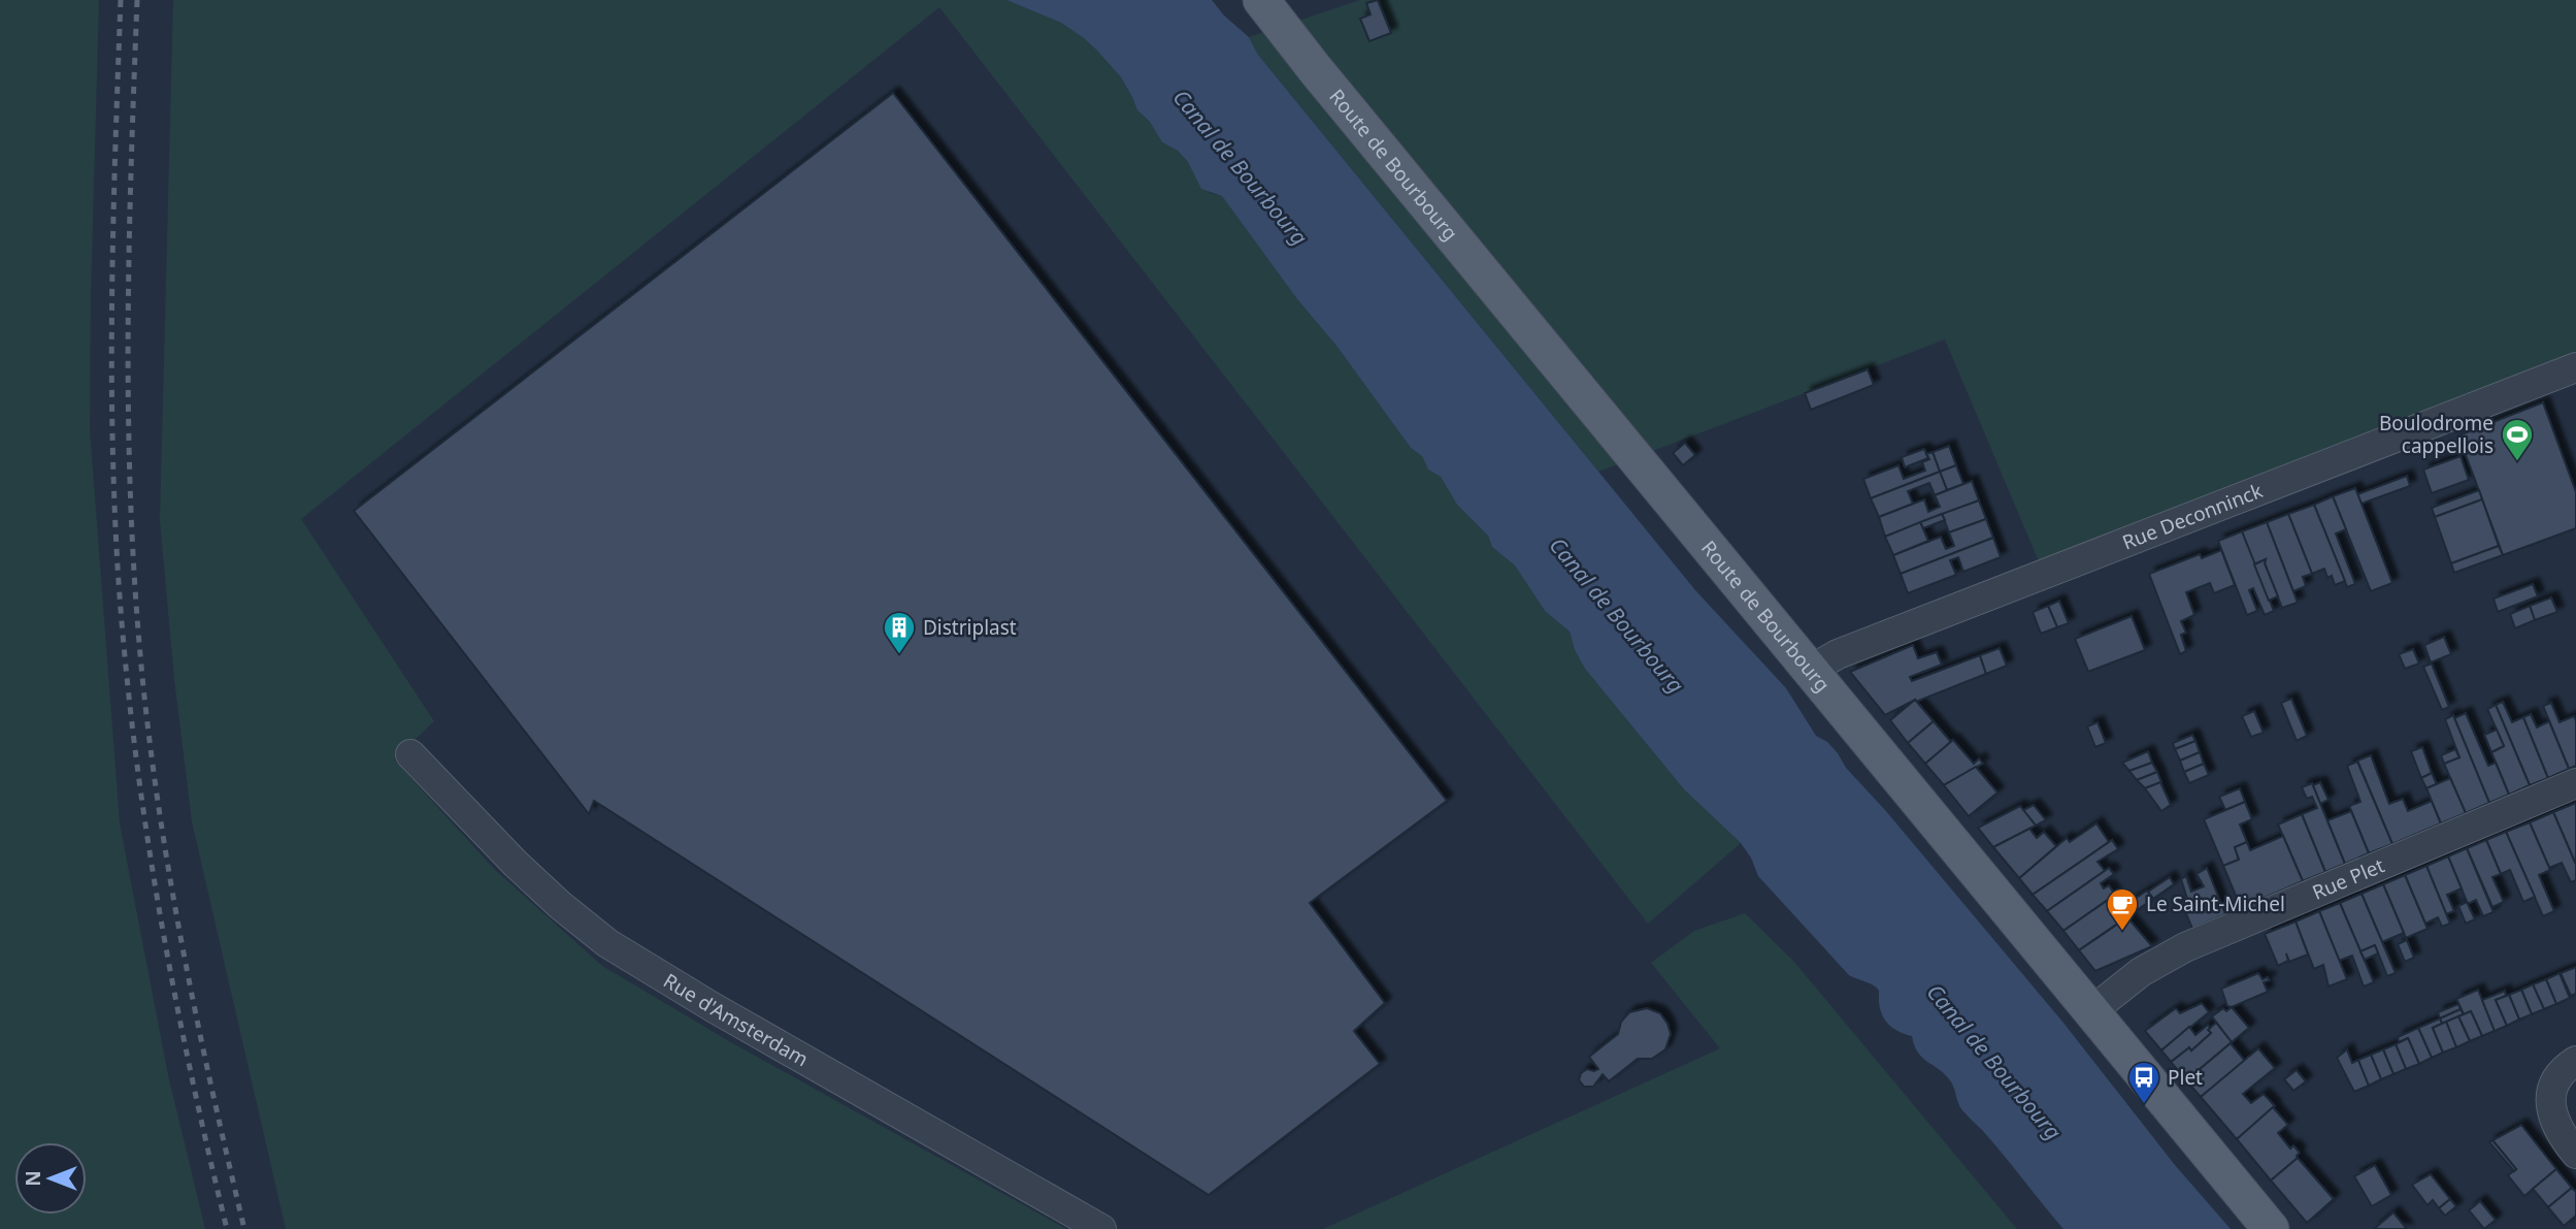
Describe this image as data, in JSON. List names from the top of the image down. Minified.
{"streets":{"main road":["Route de Bourbourg"],"street":["Rue Deconninck","Rue Plet","Rue d'Amsterdam"]},"crossings":[["Route de Bourbourg","Rue Deconninck"],["Route de Bourbourg","Rue Plet"]],"water":["Canal de Bourbourg"],"places":{"sports":["Boulodrome cappellois"],"building":["Distriplast"],"cafe":["Le Saint-Michel"],"bus stop":["Plet"]},"north":"left"}
